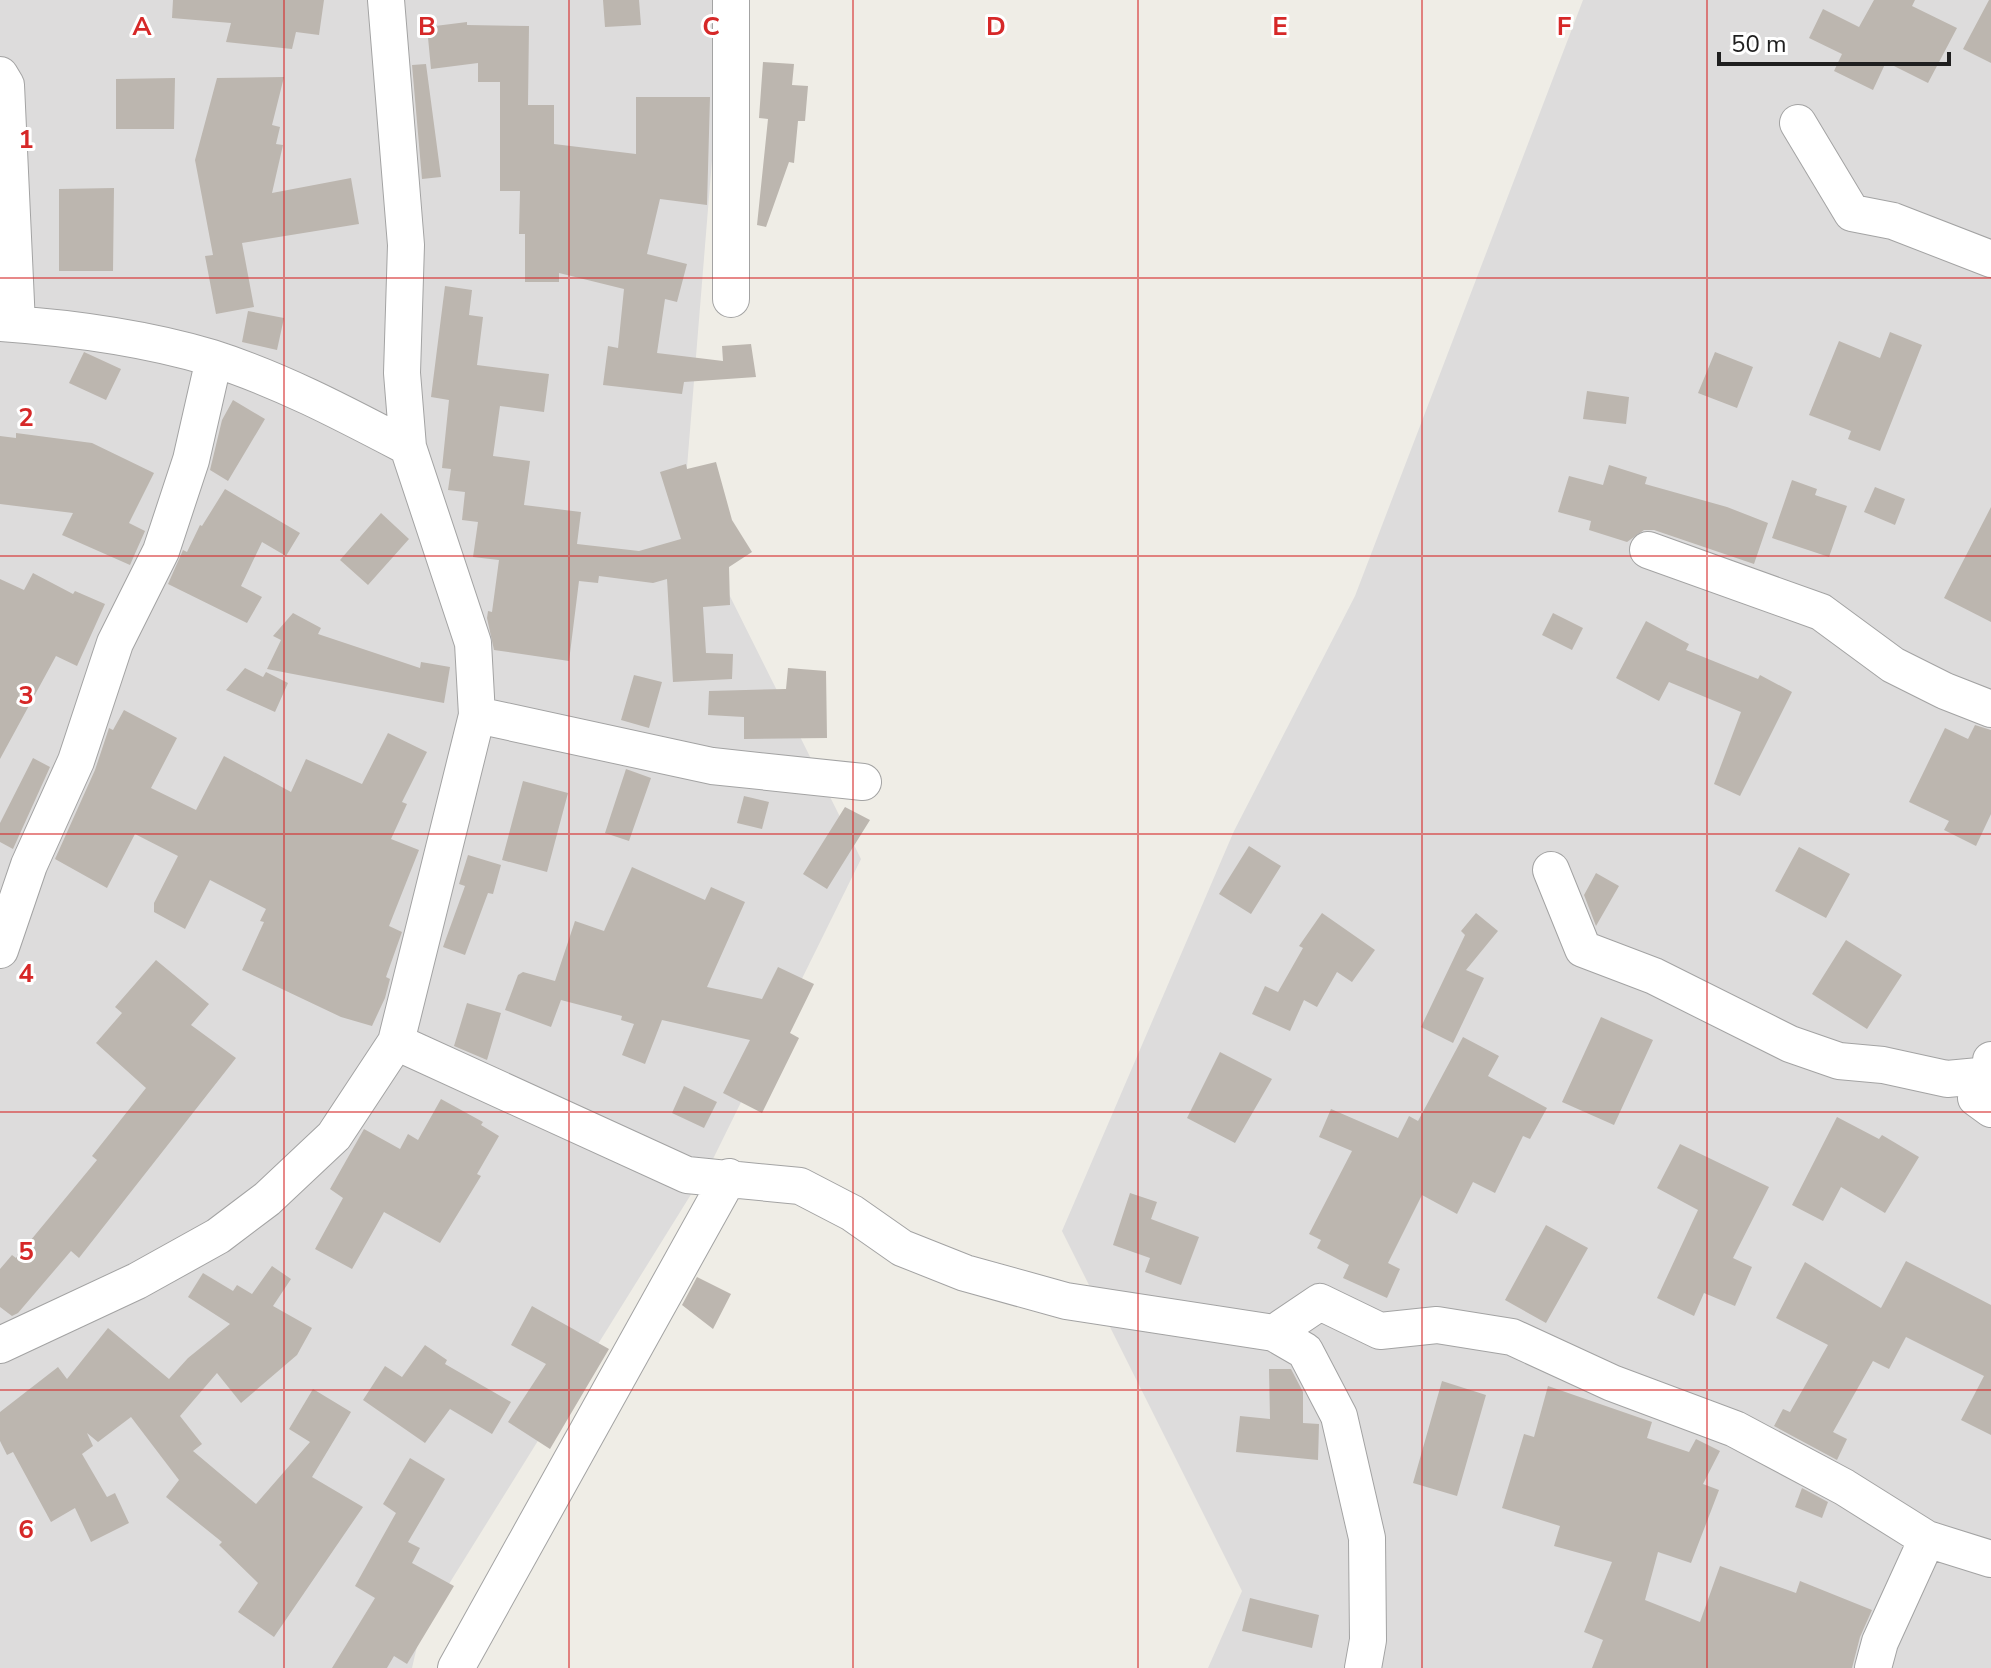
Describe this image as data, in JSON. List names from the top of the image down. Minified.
{"scale_bar":"50 m","grid":{"columns":["A","B","C","D","E","F"],"rows":["1","2","3","4","5","6"]}}
